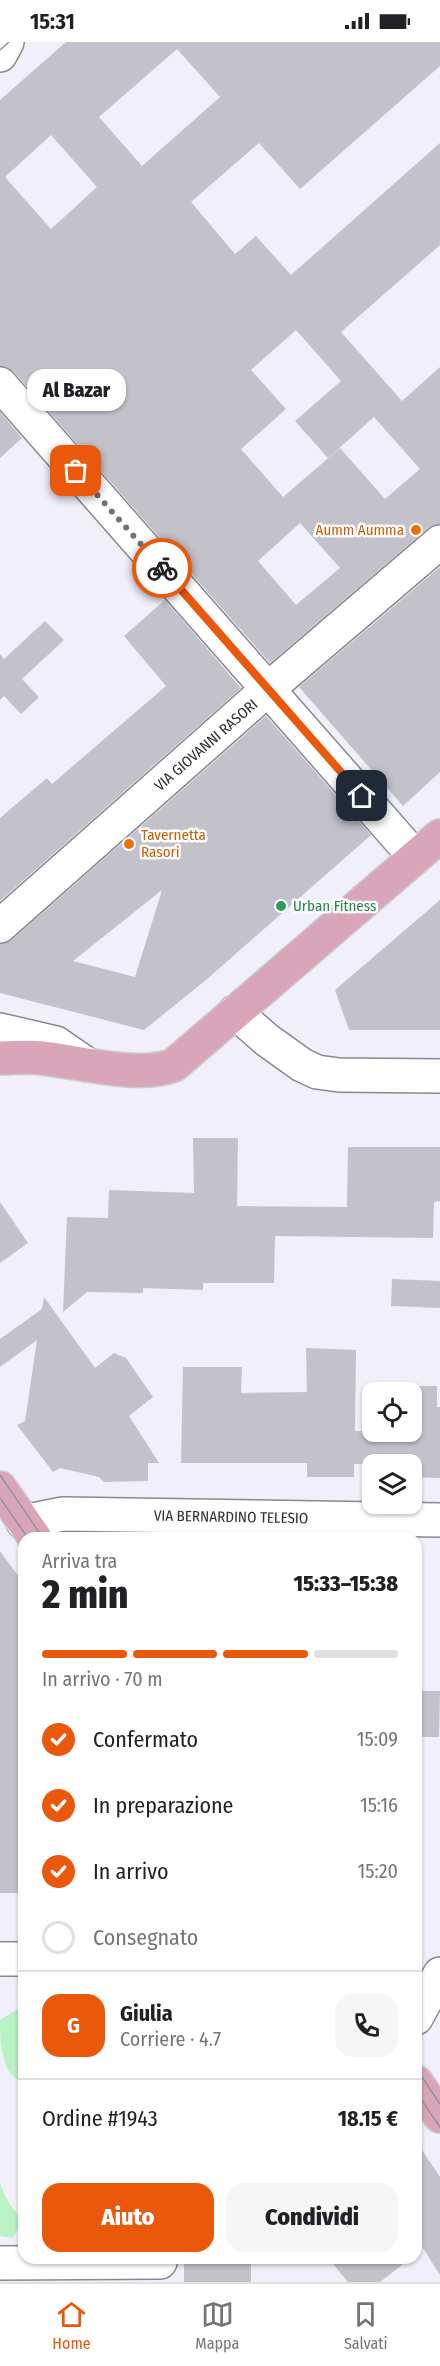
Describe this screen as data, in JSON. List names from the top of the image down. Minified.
{"streets":{"street":["VIA GIOVANNI RASORI","VIA BERNARDINO TELESIO"]},"places":["Al Bazar","Aumm Aumma","Tavernetta Rasori","Urban Fitness"],"page":{"status":"15:31","bubble":"Al Bazar","heading":["2 min","Arriva tra","15:33–15:38"],"panel":["Giulia","Corriere · 4.7","Ordine #1943","18.15 €"],"bar":"In arrivo · 70 m","list":[["Confermato","15:09"],["In preparazione","15:16"],["In arrivo","15:20"],"Consegnato"],"round":"G","buttons":["Aiuto","Condividi"],"tabs":["Home","Mappa","Salvati"]}}
